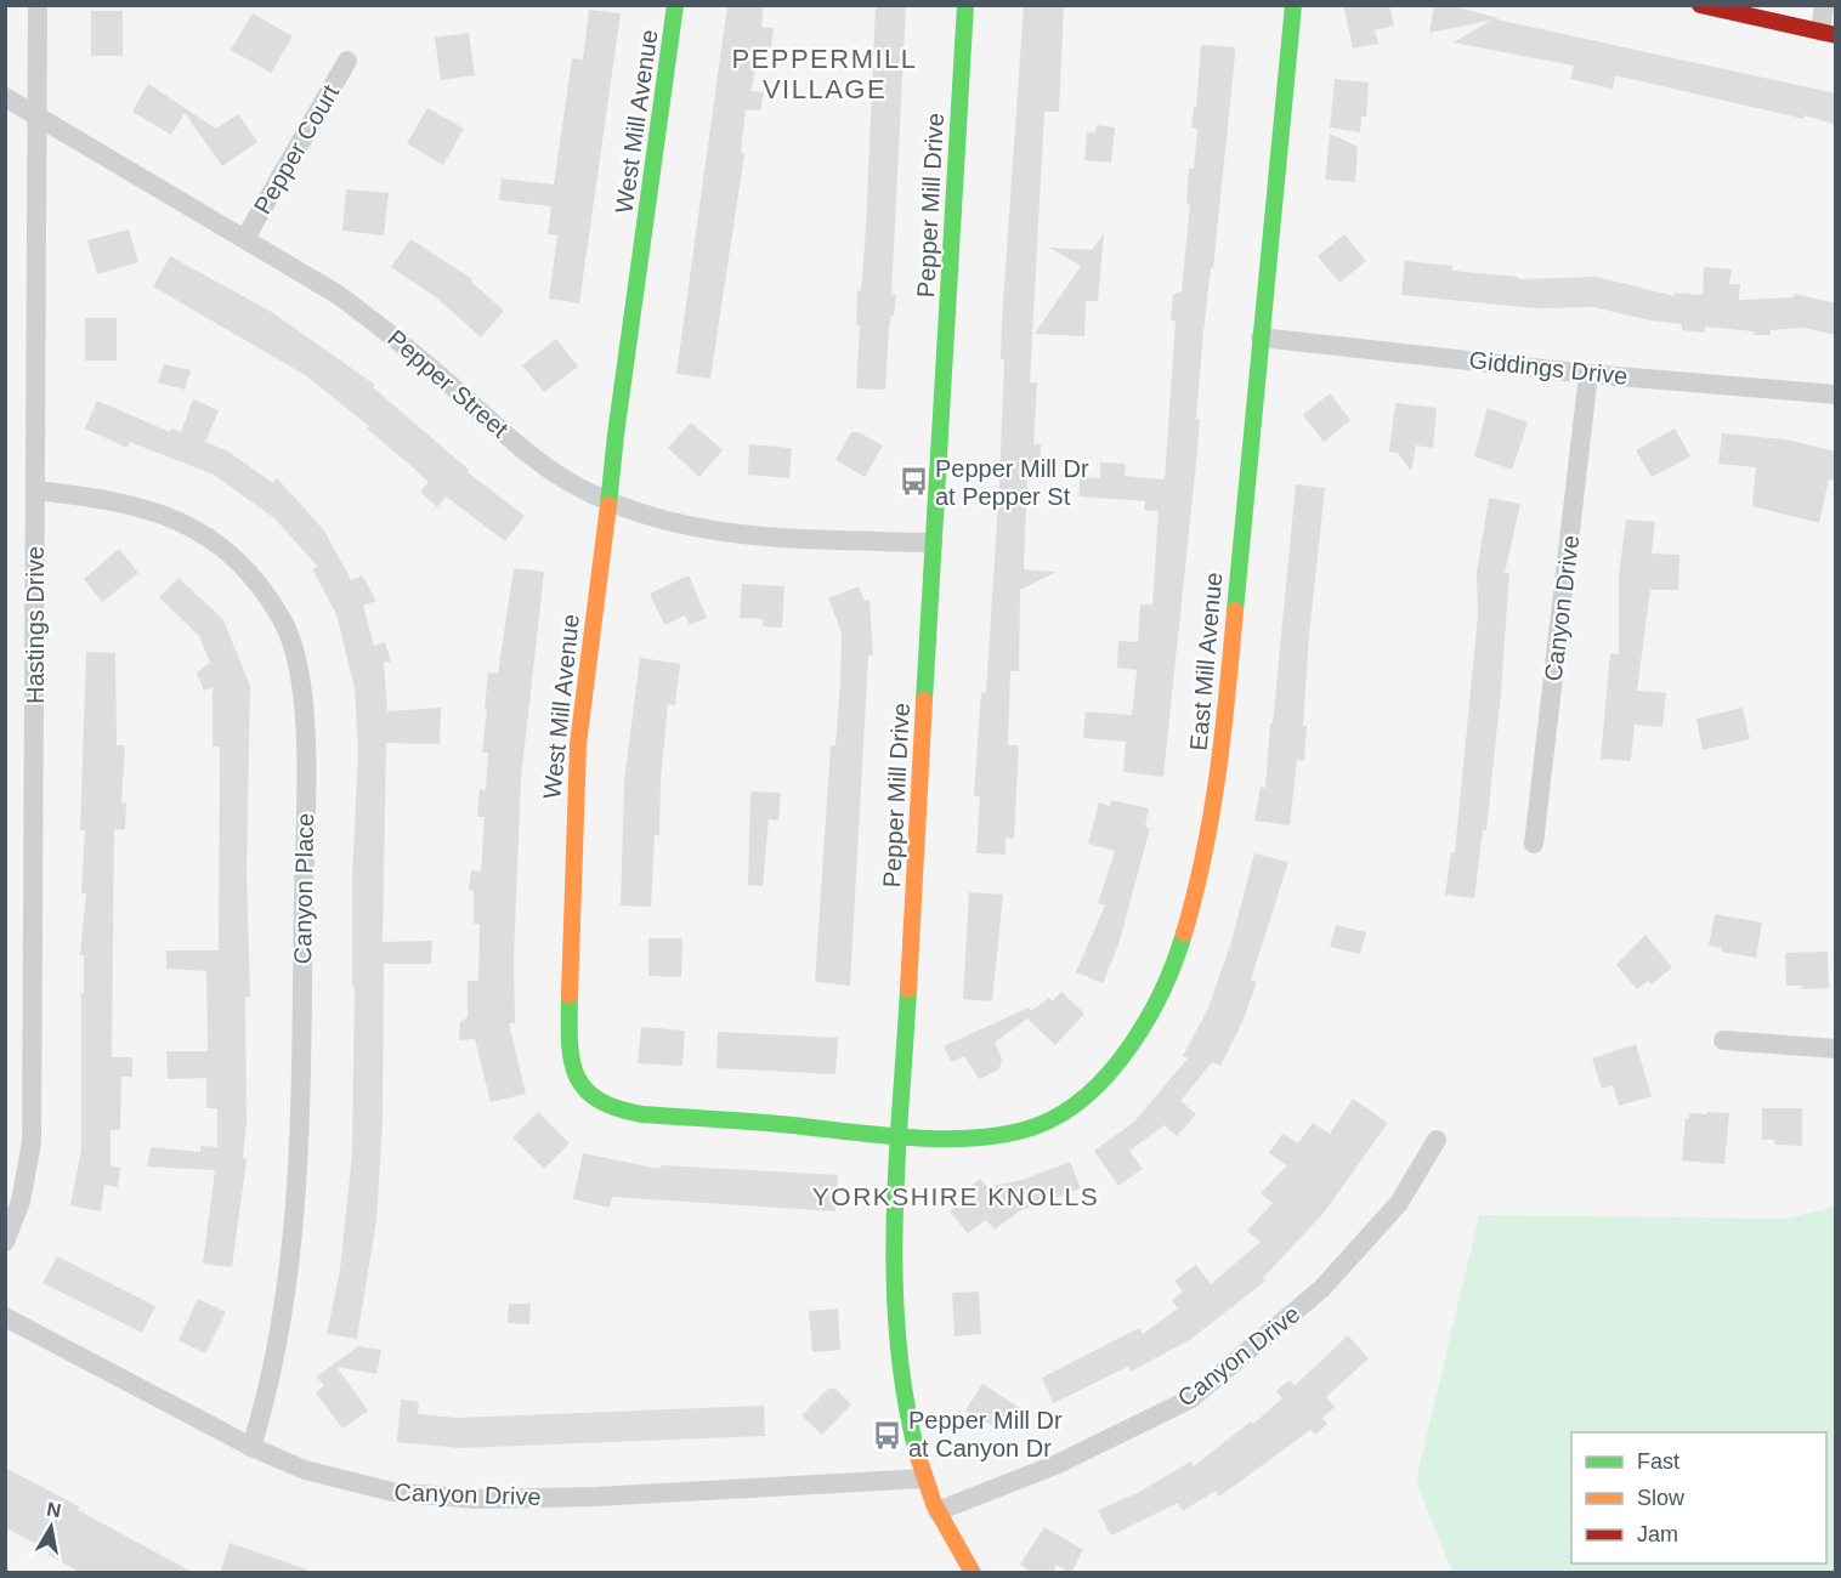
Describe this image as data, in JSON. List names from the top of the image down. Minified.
{"streets":{"street":["West Mill Avenue","Pepper Court","Pepper Mill Drive","Giddings Drive","Pepper Street","Canyon Drive","Hastings Drive","East Mill Avenue","Canyon Place"]},"crossings":[["West Mill Avenue","Pepper Mill Drive"],["West Mill Avenue","Pepper Street"],["West Mill Avenue","East Mill Avenue"],["Pepper Court","Pepper Street"],["Pepper Mill Drive","Pepper Street"],["Pepper Mill Drive","Canyon Drive"],["Pepper Mill Drive","East Mill Avenue"],["Giddings Drive","Canyon Drive"],["Giddings Drive","East Mill Avenue"],["Pepper Street","Hastings Drive"],["Canyon Drive","Canyon Place"],["Hastings Drive","Canyon Place"]],"districts":["PEPPERMILL VILLAGE","YORKSHIRE KNOLLS"],"places":{"bus stop":["Pepper Mill Dr at Pepper St","Pepper Mill Dr at Canyon Dr"]},"legend":["Fast","Slow","Jam"],"north":"top"}
